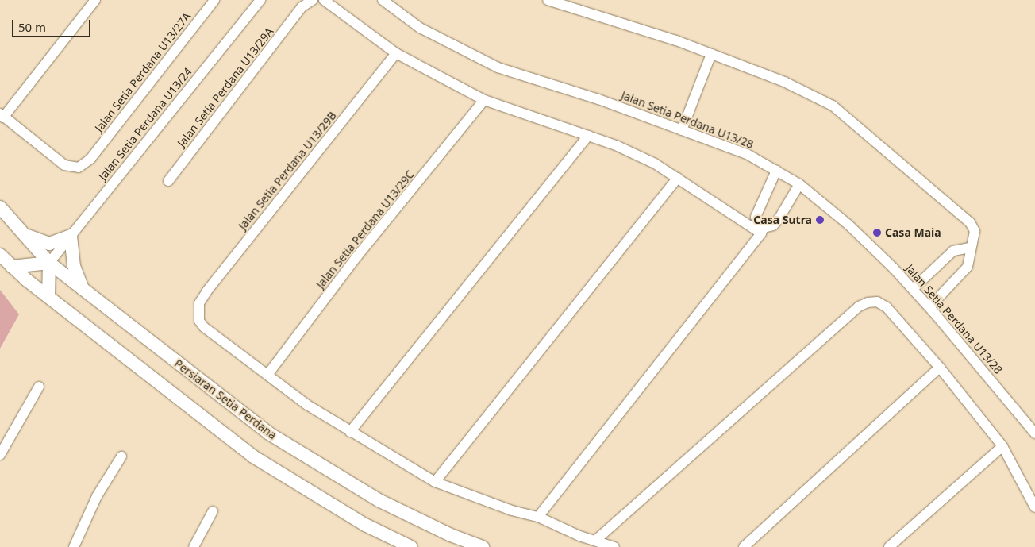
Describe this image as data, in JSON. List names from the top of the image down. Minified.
{"streets":{"main road":["Persiaran Setia Perdana"],"street":["Jalan Setia Perdana U13/27A","Jalan Setia Perdana U13/29A","Jalan Setia Perdana U13/28","Jalan Setia Perdana U13/24","Jalan Setia Perdana U13/29B","Jalan Setia Perdana U13/29C"]},"crossings":[["Jalan Setia Perdana U13/24","Persiaran Setia Perdana"],["Jalan Setia Perdana U13/29B","Jalan Setia Perdana U13/29C"]],"places":["Casa Sutra","Casa Maia"],"scale_bar":"50 m"}
